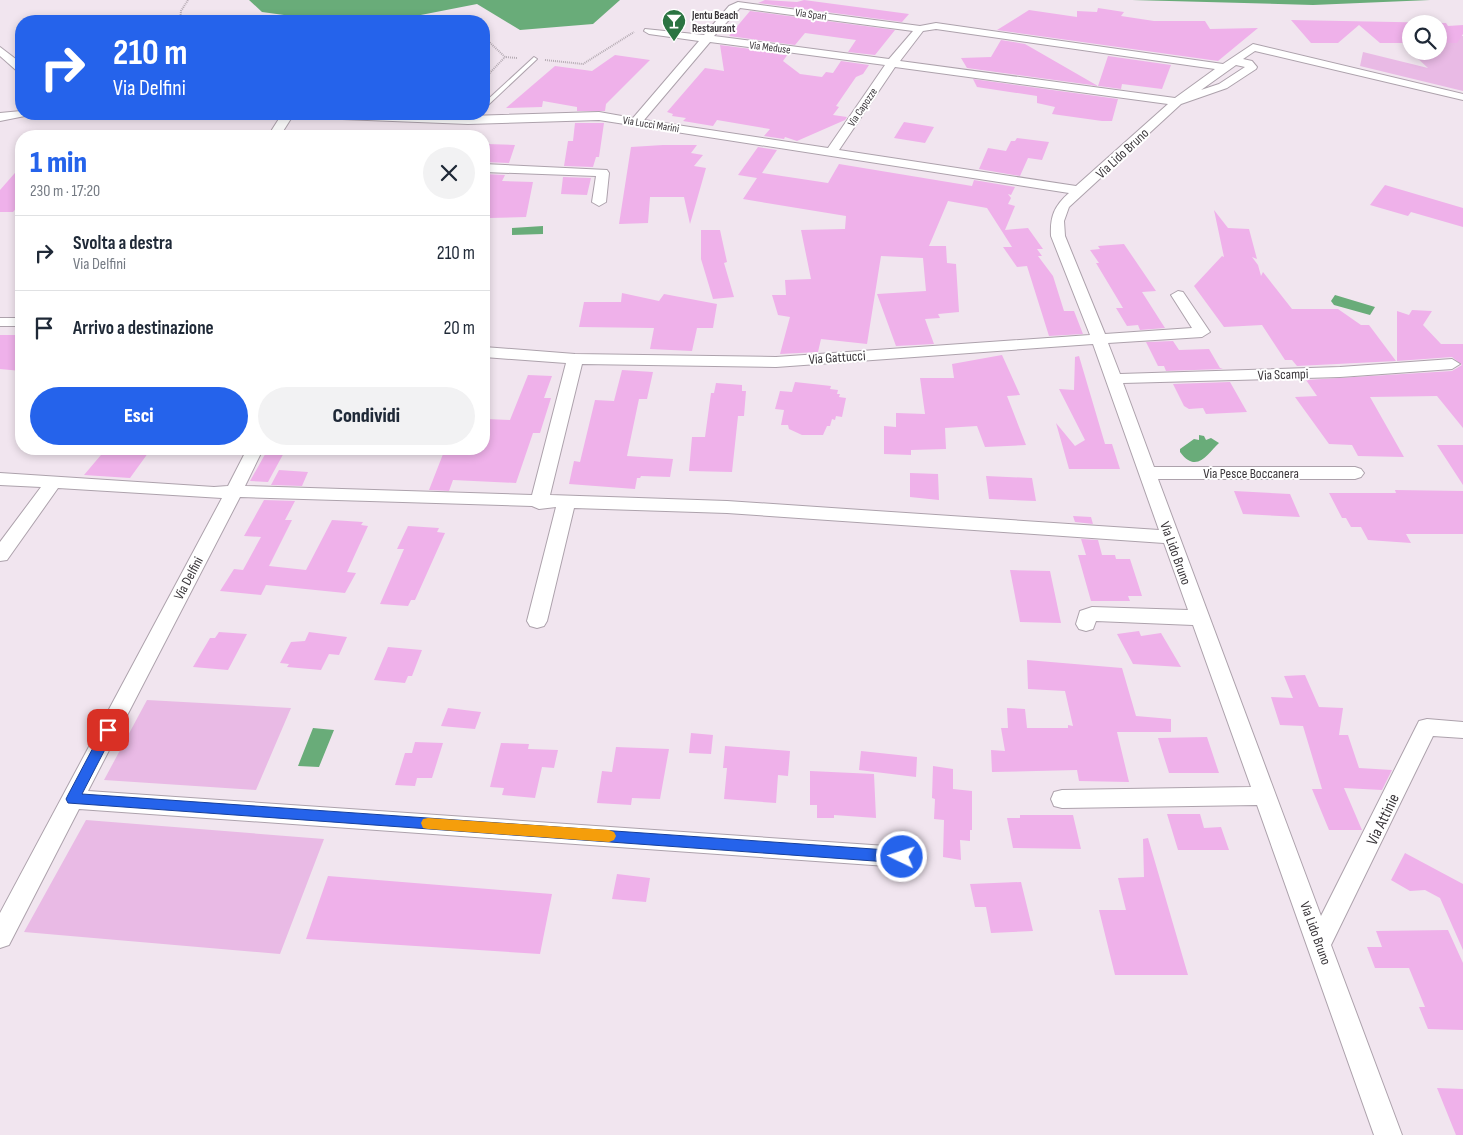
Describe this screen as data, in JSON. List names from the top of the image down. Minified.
{"streets":{"street":["Via Spari","Via Meduse","Via Capozze","Via Lucci Marini","Via Lido Bruno","Via Gattucci","Via Scampi","Via Pesce Boccanera","Via Delfini","Via Attinie"]},"crossings":[["Via Spari","Via Meduse"],["Via Spari","Via Lucci Marini"],["Via Spari","Via Lido Bruno"],["Via Meduse","Via Capozze"],["Via Meduse","Via Lido Bruno"],["Via Capozze","Via Lucci Marini"],["Via Lucci Marini","Via Lido Bruno"],["Via Lido Bruno","Via Gattucci"],["Via Lido Bruno","Via Scampi"],["Via Lido Bruno","Via Pesce Boccanera"],["Via Lido Bruno","Via Attinie"]],"places":{"bar":["Jentu Beach Restaurant"]},"page":{"turn":["210 m","Via Delfini"],"heading":["1 min","230 m · 17:20"],"list":[{"name":"Svolta a destra","note":"Via Delfini","value":"210 m"},{"name":"Arrivo a destinazione","value":"20 m"}],"buttons":["Esci","Condividi"]}}
